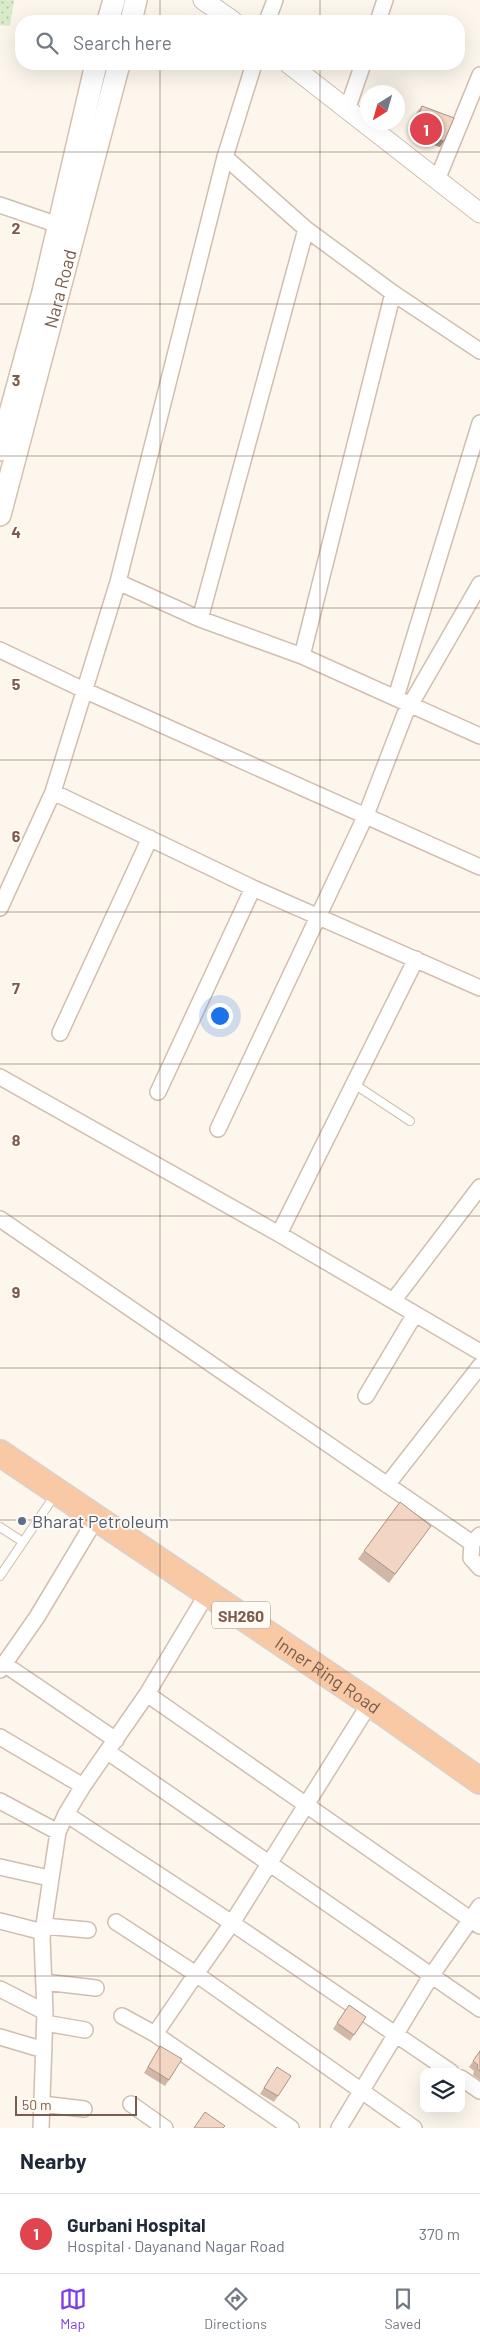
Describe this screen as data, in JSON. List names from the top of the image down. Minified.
{"streets":{"highway":["SH260","Inner Ring Road"],"main road":["Nara Road"]},"places":["Bharat Petroleum"],"scale_bar":"50 m","north":"bottom left","page":{"search":"Search here","pins":"1","scale":"50 m","heading":"Nearby","list":[{"mark":"1","name":"Gurbani Hospital","note":"Hospital · Dayanand Nagar Road","value":"370 m"}],"nav":["Map","Directions","Saved"]},"grid":{"rows":["2","3","4","5","6","7","8","9"]}}
